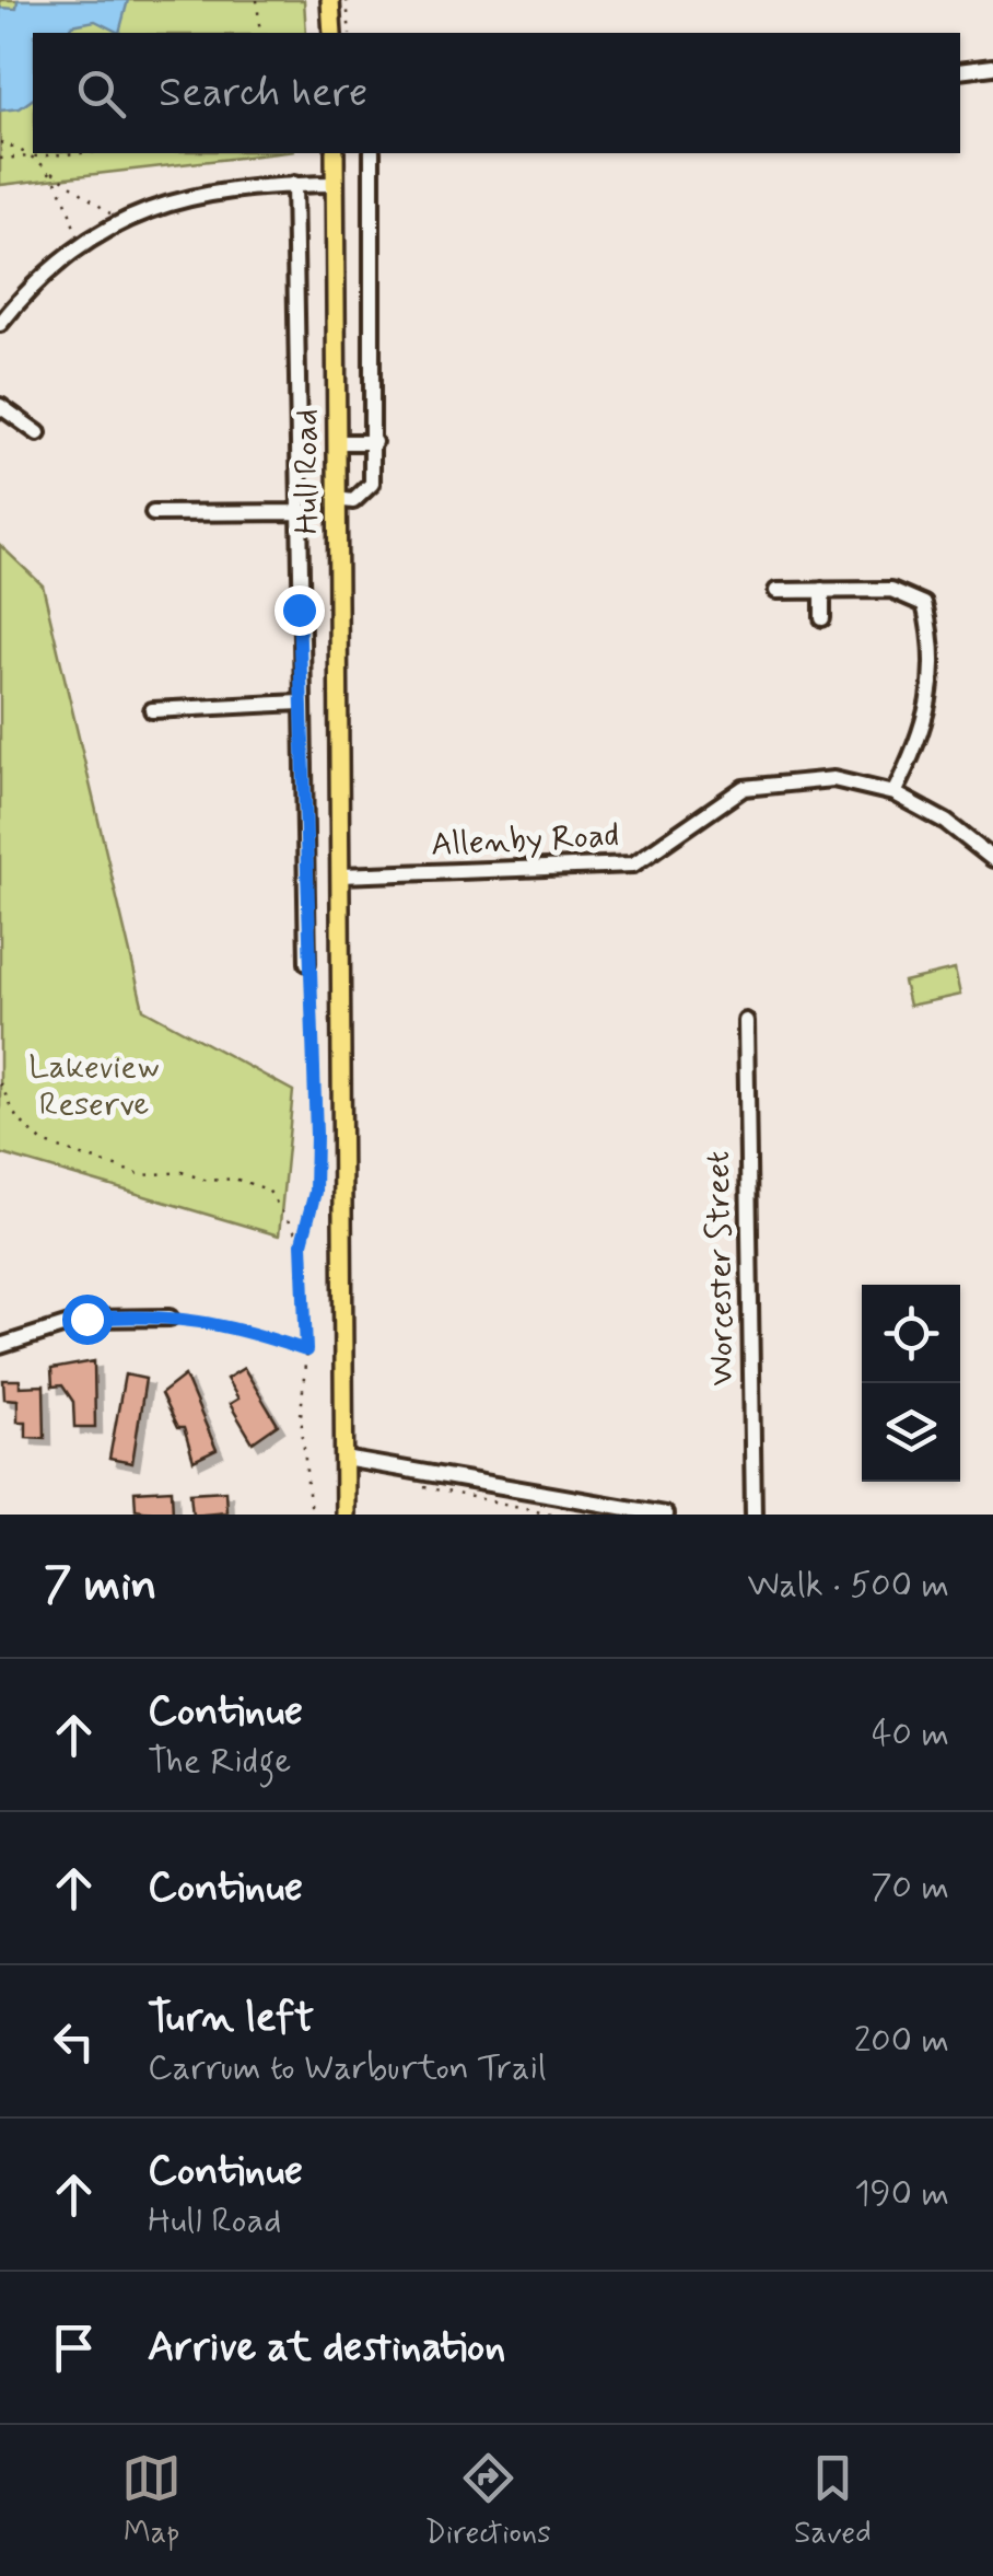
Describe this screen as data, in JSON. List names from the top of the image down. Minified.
{"streets":{"main road":["Hull Road"],"street":["Allenby Road","Worcester Street"]},"crossings":[["Hull Road","Allenby Road"]],"parks":["Lakeview Reserve"],"page":{"search":"Search here","heading":["7 min","Walk · 500 m"],"list":[["Continue","The Ridge","40 m"],["Continue","70 m"],["Turn left","Carrum to Warburton Trail","200 m"],["Continue","Hull Road","190 m"],"Arrive at destination"],"nav":["Map","Directions","Saved"]}}
